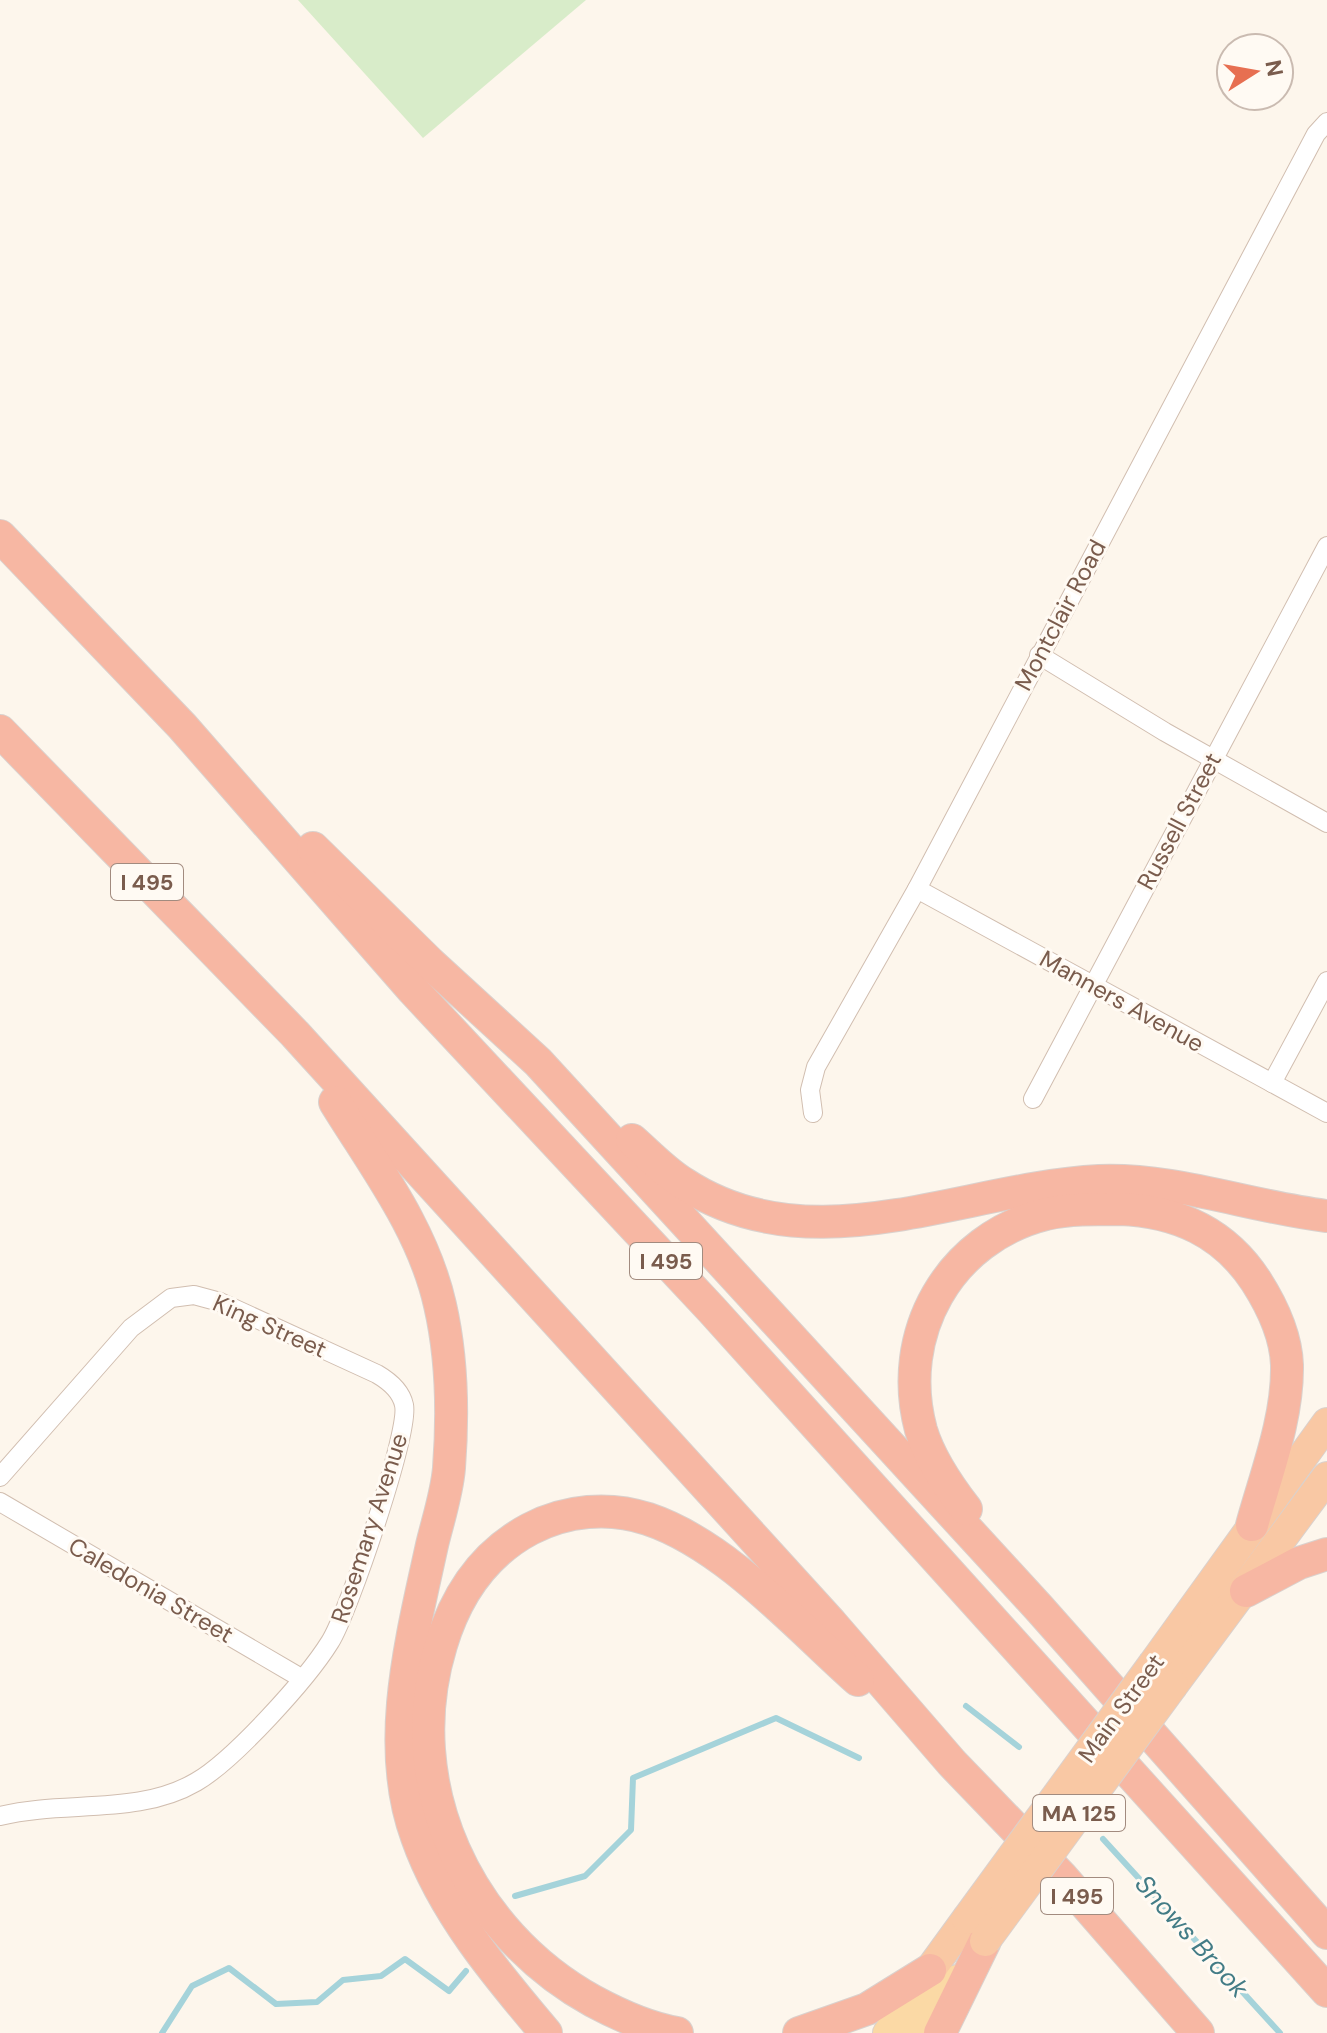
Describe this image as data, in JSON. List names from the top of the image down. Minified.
{"streets":{"highway":["I 495","Main Street","MA 125"],"street":["Montclair Road","Russell Street","Manners Avenue","King Street","Rosemary Avenue","Caledonia Street"]},"crossings":[["Montclair Road","Manners Avenue"],["Russell Street","Manners Avenue"],["King Street","Rosemary Avenue"],["Rosemary Avenue","Caledonia Street"]],"water":["Snows Brook"],"north":"right"}
